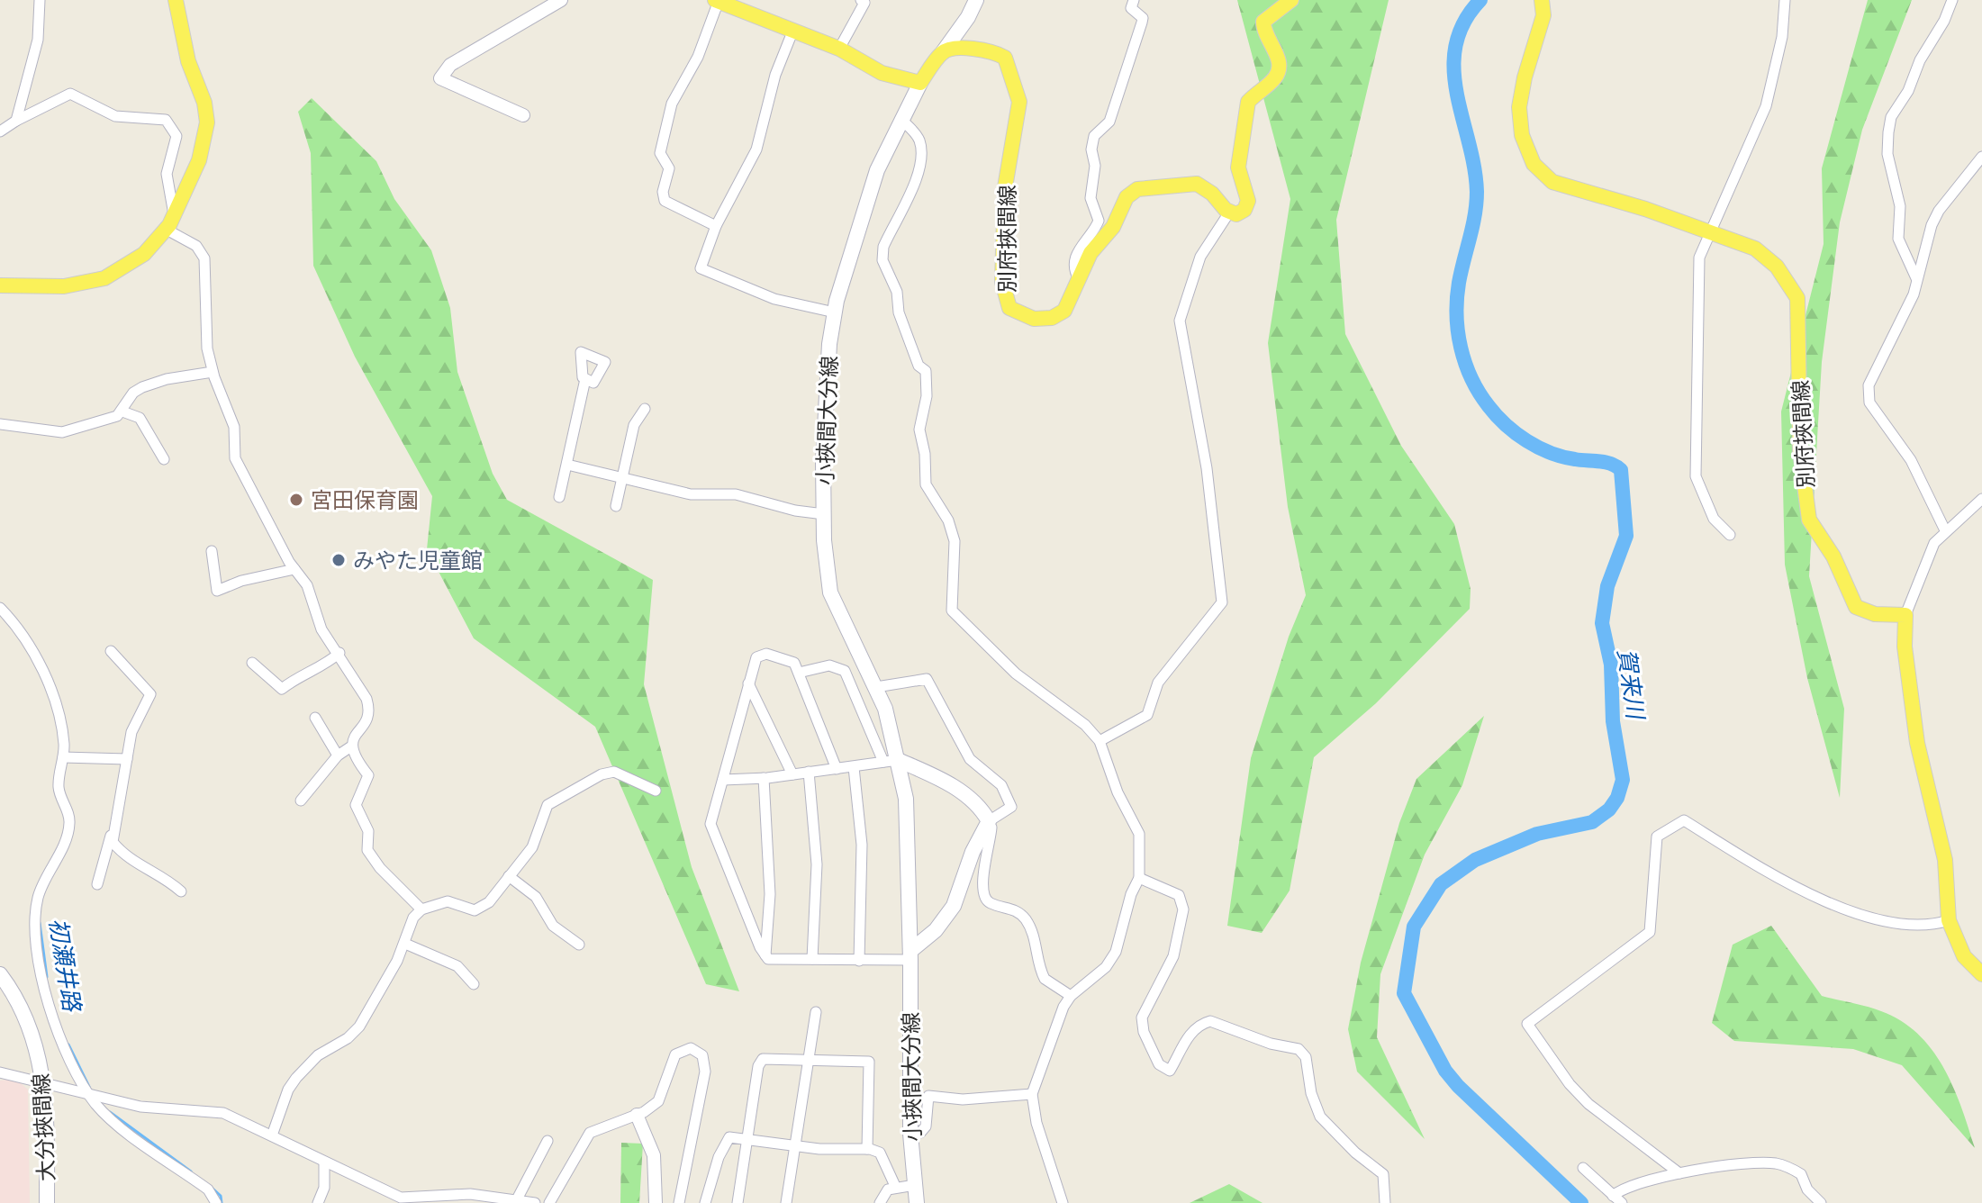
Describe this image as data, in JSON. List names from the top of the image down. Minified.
{"streets":{"main road":["別府挾間線","小挾間大分線","大分挾間線"]},"water":["賀来川","初瀬井路"],"places":["宮田保育園","みやた児童館"]}
